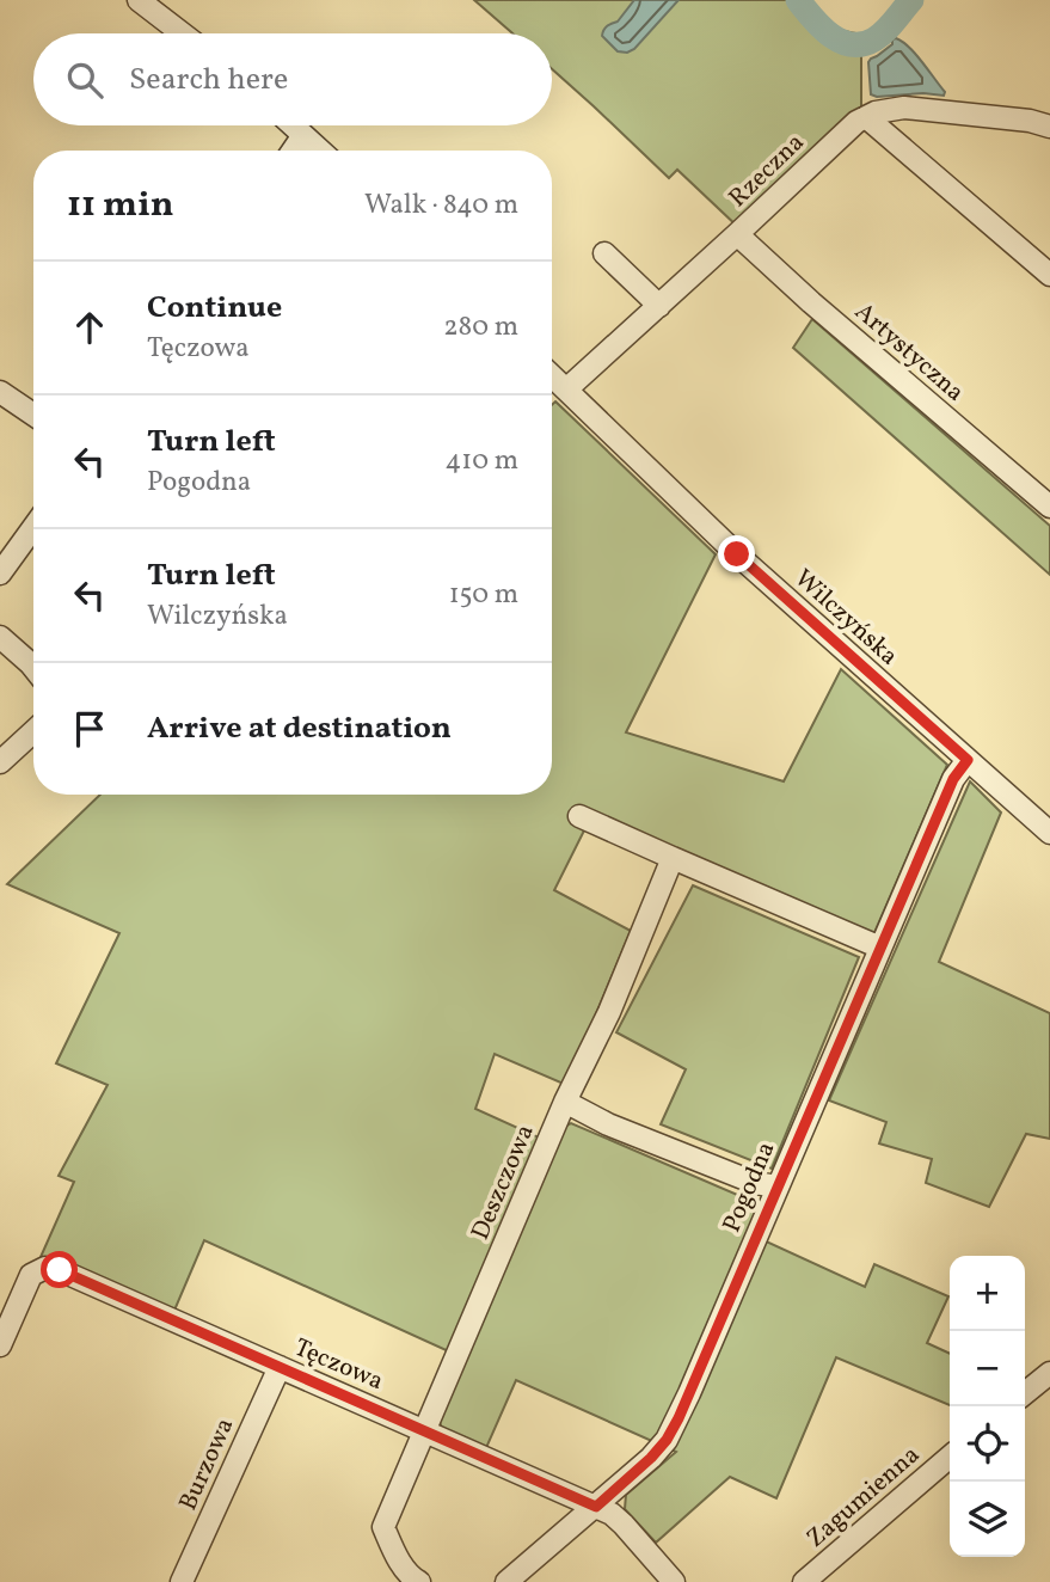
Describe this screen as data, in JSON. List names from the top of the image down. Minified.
{"streets":{"street":["Rzeczna","Artystyczna","Wilczyńska","Deszczowa","Pogodna","Tęczowa","Burzowa","Zagumienna"]},"crossings":[["Rzeczna","Artystyczna"],["Rzeczna","Wilczyńska"],["Wilczyńska","Pogodna"],["Deszczowa","Tęczowa"],["Pogodna","Tęczowa"],["Tęczowa","Burzowa"]],"page":{"search":"Search here","heading":["11 min","Walk · 840 m"],"list":[["Continue","Tęczowa","280 m"],["Turn left","Pogodna","410 m"],["Turn left","Wilczyńska","150 m"],"Arrive at destination"],"map_buttons":["+","−"]}}
